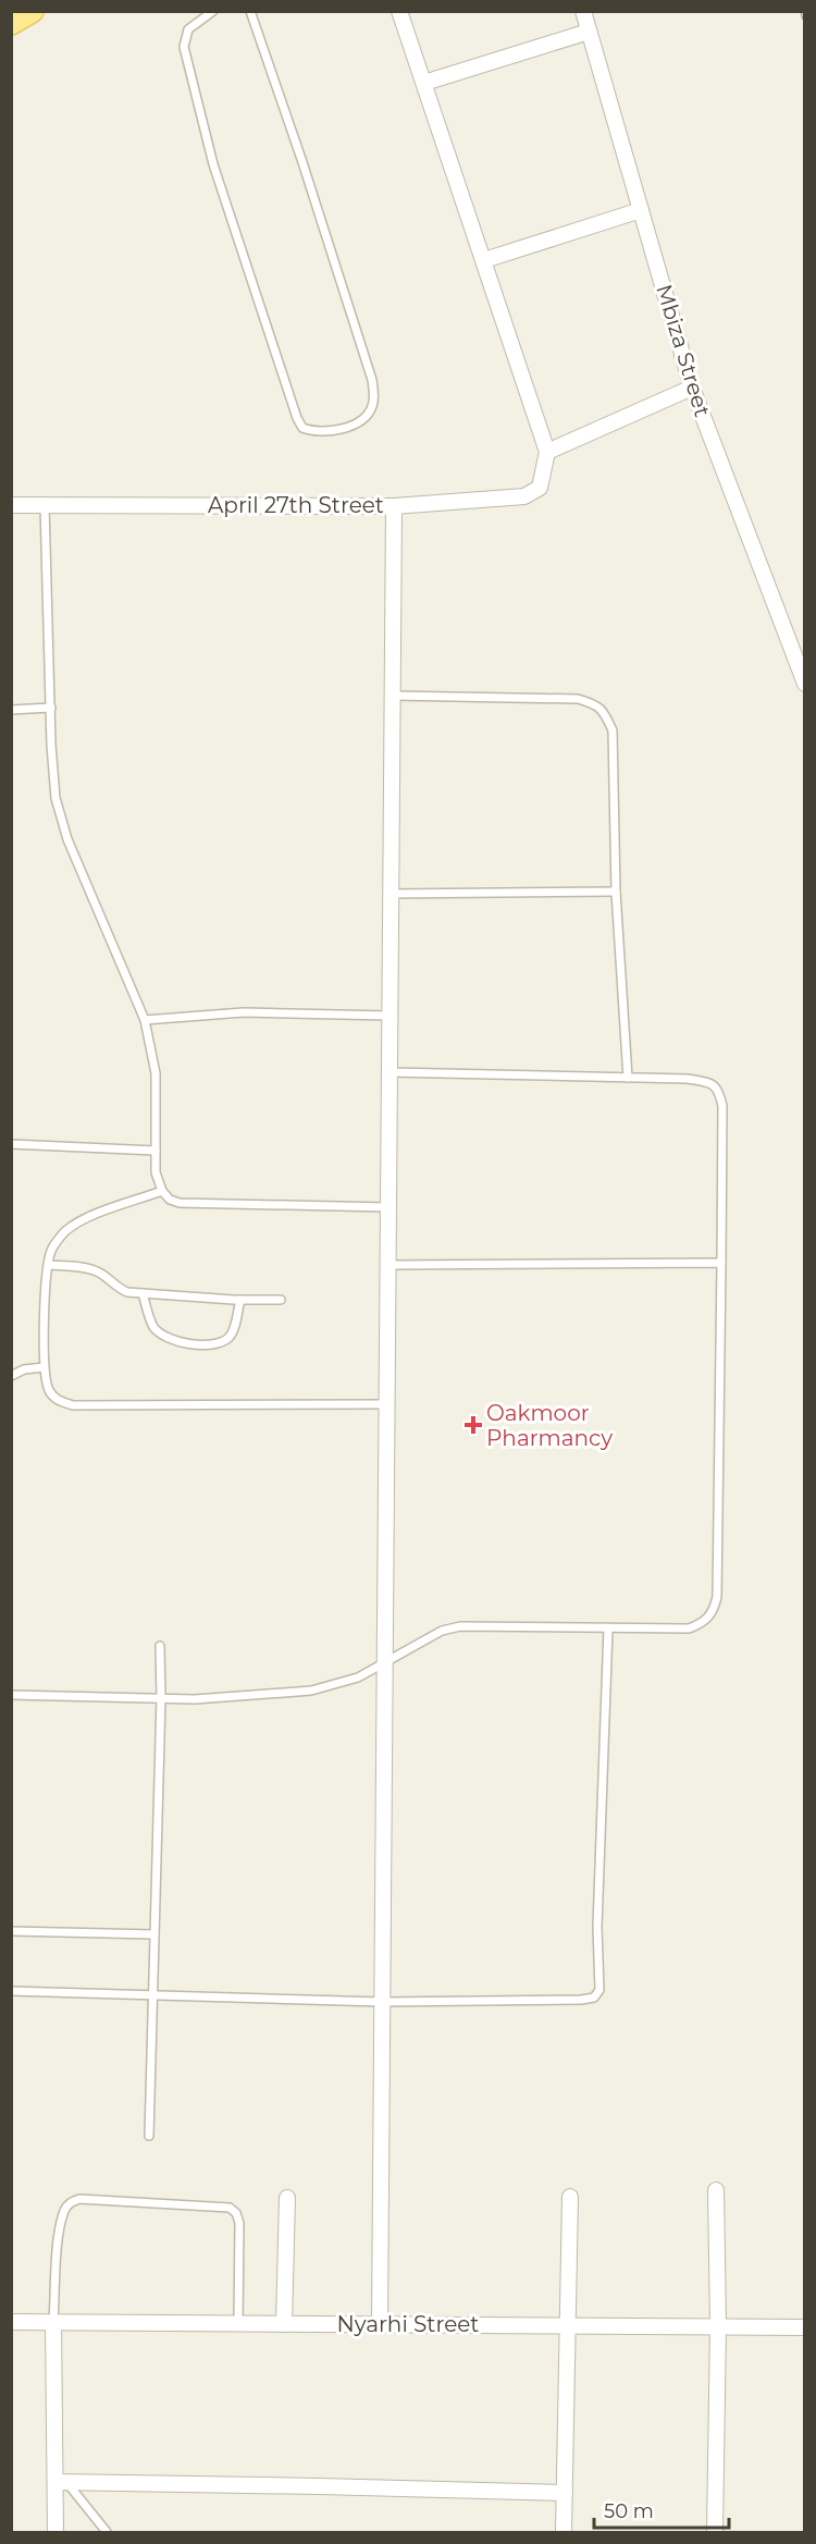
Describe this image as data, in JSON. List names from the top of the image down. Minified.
{"streets":{"street":["Mbiza Street","April 27th Street","Nyarhi Street"]},"places":{"health":["Oakmoor Pharmancy"]},"scale_bar":"50 m"}
